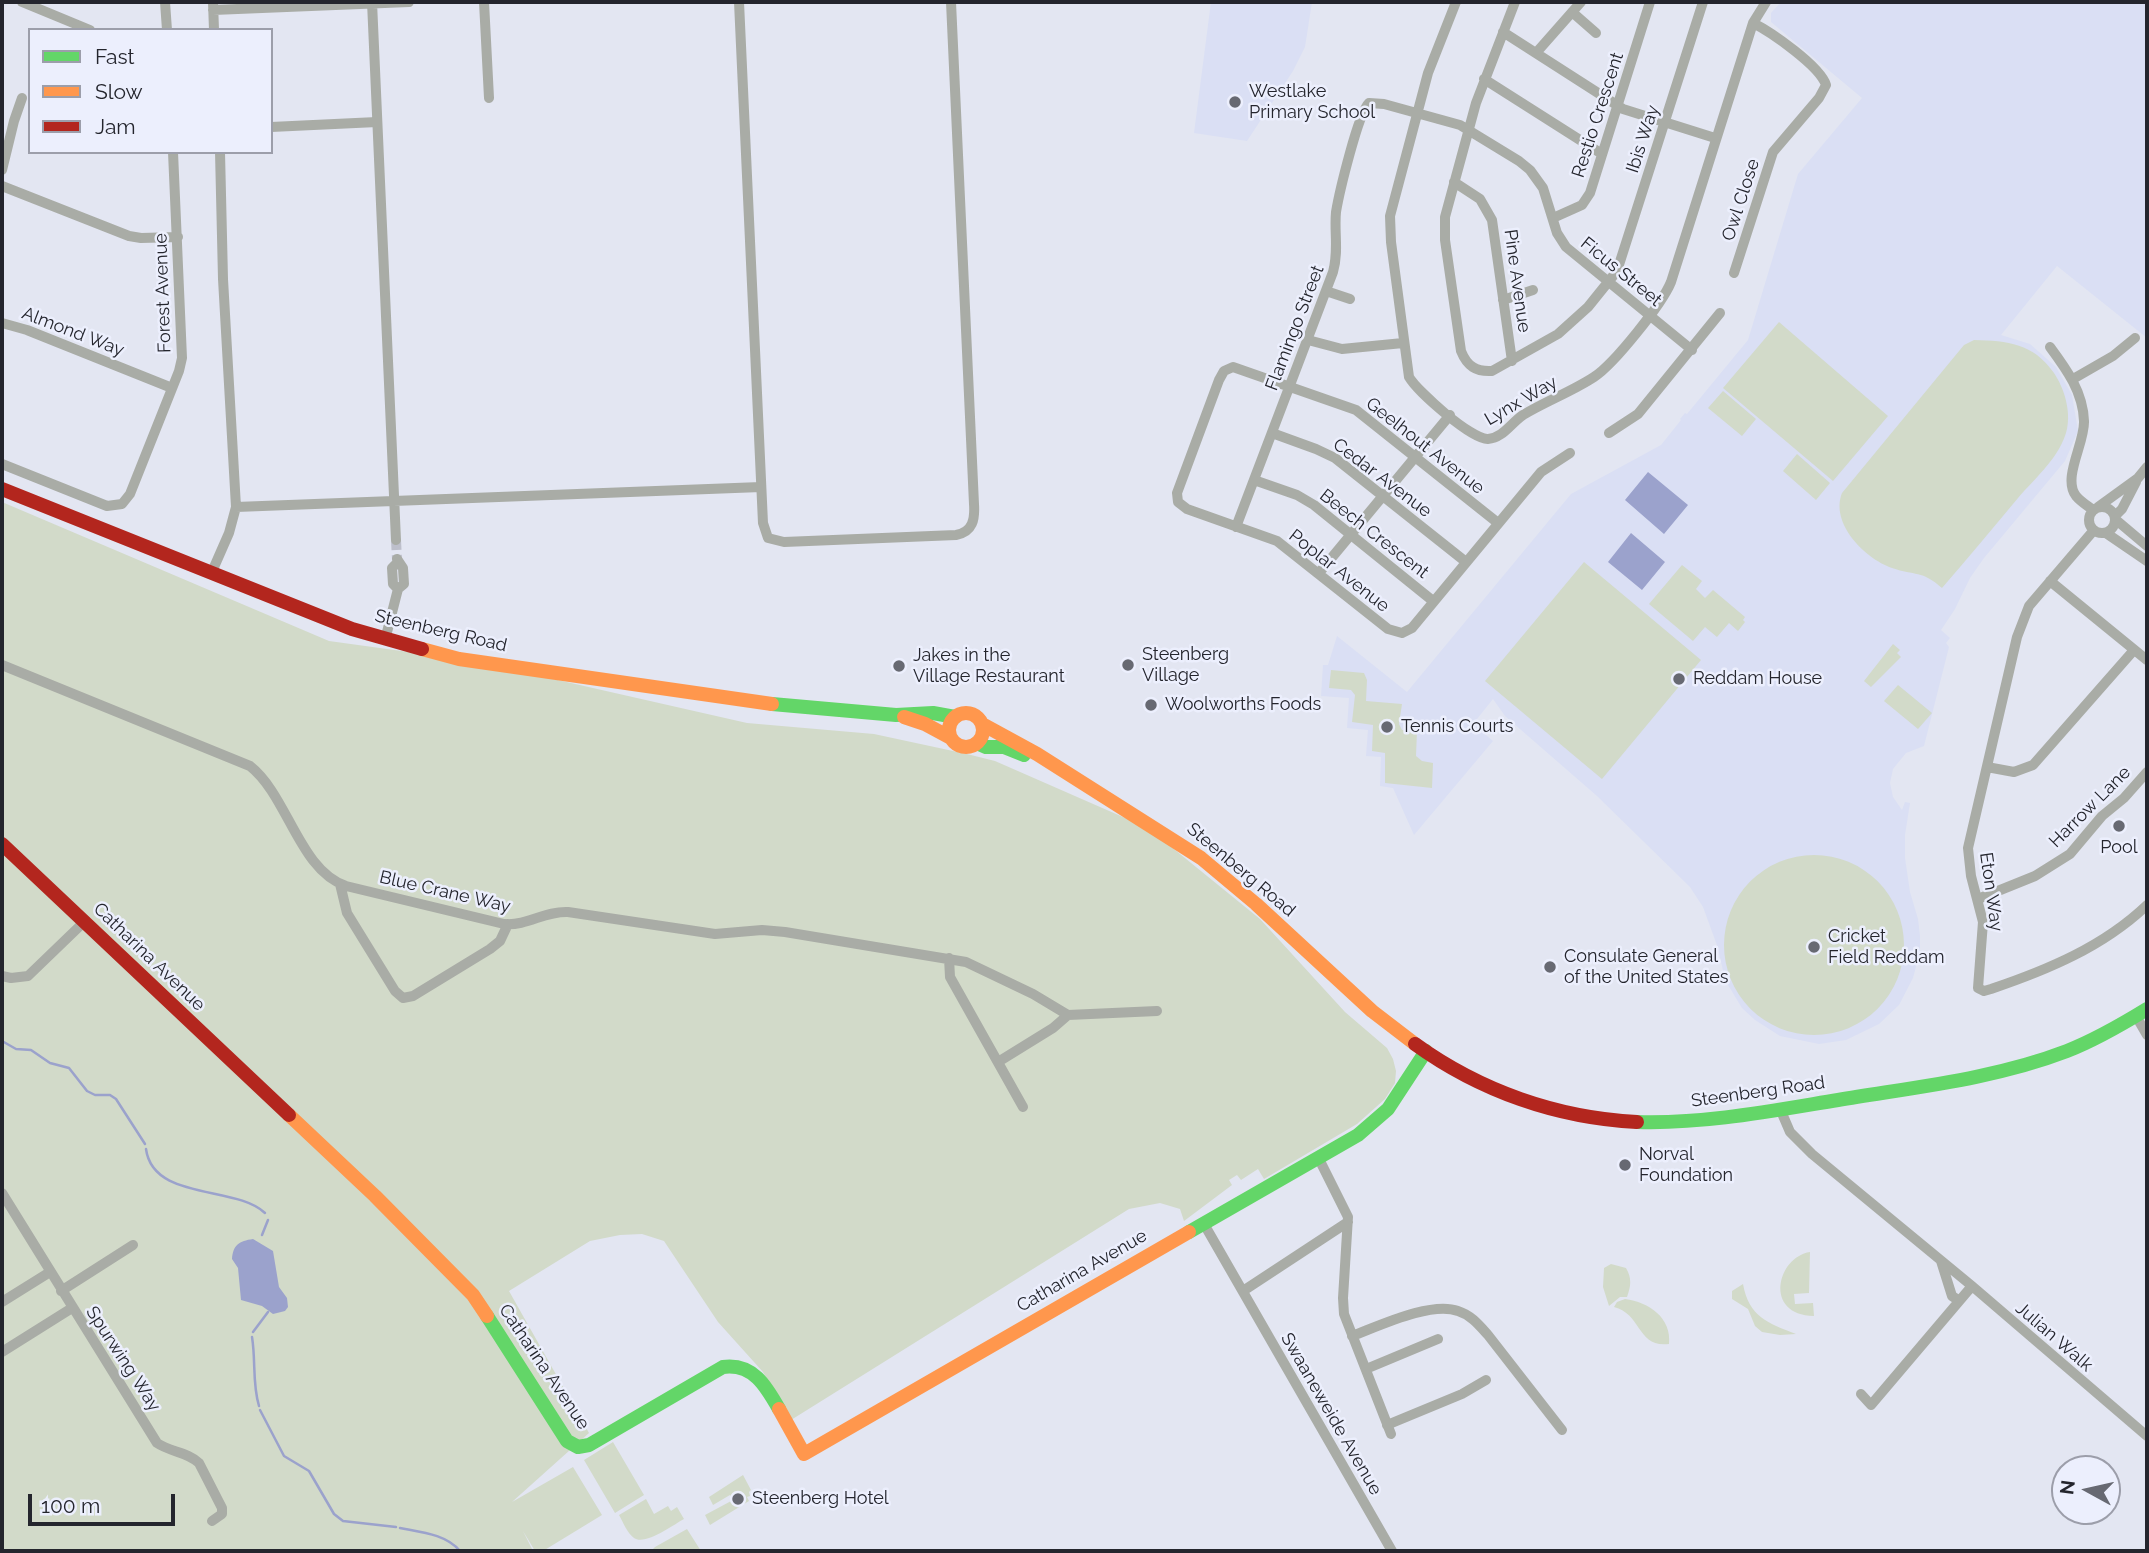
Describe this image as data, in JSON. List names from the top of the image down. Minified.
{"streets":{"main road":["Steenberg Road","Catharina Avenue"],"street":["Restio Crescent","Ibis Way","Owl Close","Ficus Street","Pine Avenue","Forest Avenue","Flamingo Street","Almond Way","Lynx Way","Geelhout Avenue","Cedar Avenue","Beech Crescent","Poplar Avenue","Harrow Lane","Blue Crane Way","Eton Way","Julian Walk","Spurwing Way","Swaaneweide Avenue"]},"crossings":[["Restio Crescent","Ficus Street"],["Ibis Way","Ficus Street"],["Ibis Way","Pine Avenue"],["Owl Close","Lynx Way"],["Ficus Street","Flamingo Street"],["Ficus Street","Lynx Way"],["Forest Avenue","Almond Way"],["Flamingo Street","Lynx Way"],["Flamingo Street","Geelhout Avenue"],["Flamingo Street","Cedar Avenue"],["Flamingo Street","Beech Crescent"],["Flamingo Street","Poplar Avenue"],["Geelhout Avenue","Poplar Avenue"],["Beech Crescent","Poplar Avenue"],["Steenberg Road","Catharina Avenue"],["Steenberg Road","Julian Walk"],["Harrow Lane","Eton Way"],["Catharina Avenue","Swaaneweide Avenue"]],"places":["Westlake Primary School","Steenberg Village","Jakes in the Village Restaurant","Reddam House","Woolworths Foods","Tennis Courts","Pool","Cricket Field Reddam","Consulate General of the United States","Norval Foundation","Steenberg Hotel"],"legend":["Fast","Slow","Jam"],"scale_bar":"100 m","north":"left"}
